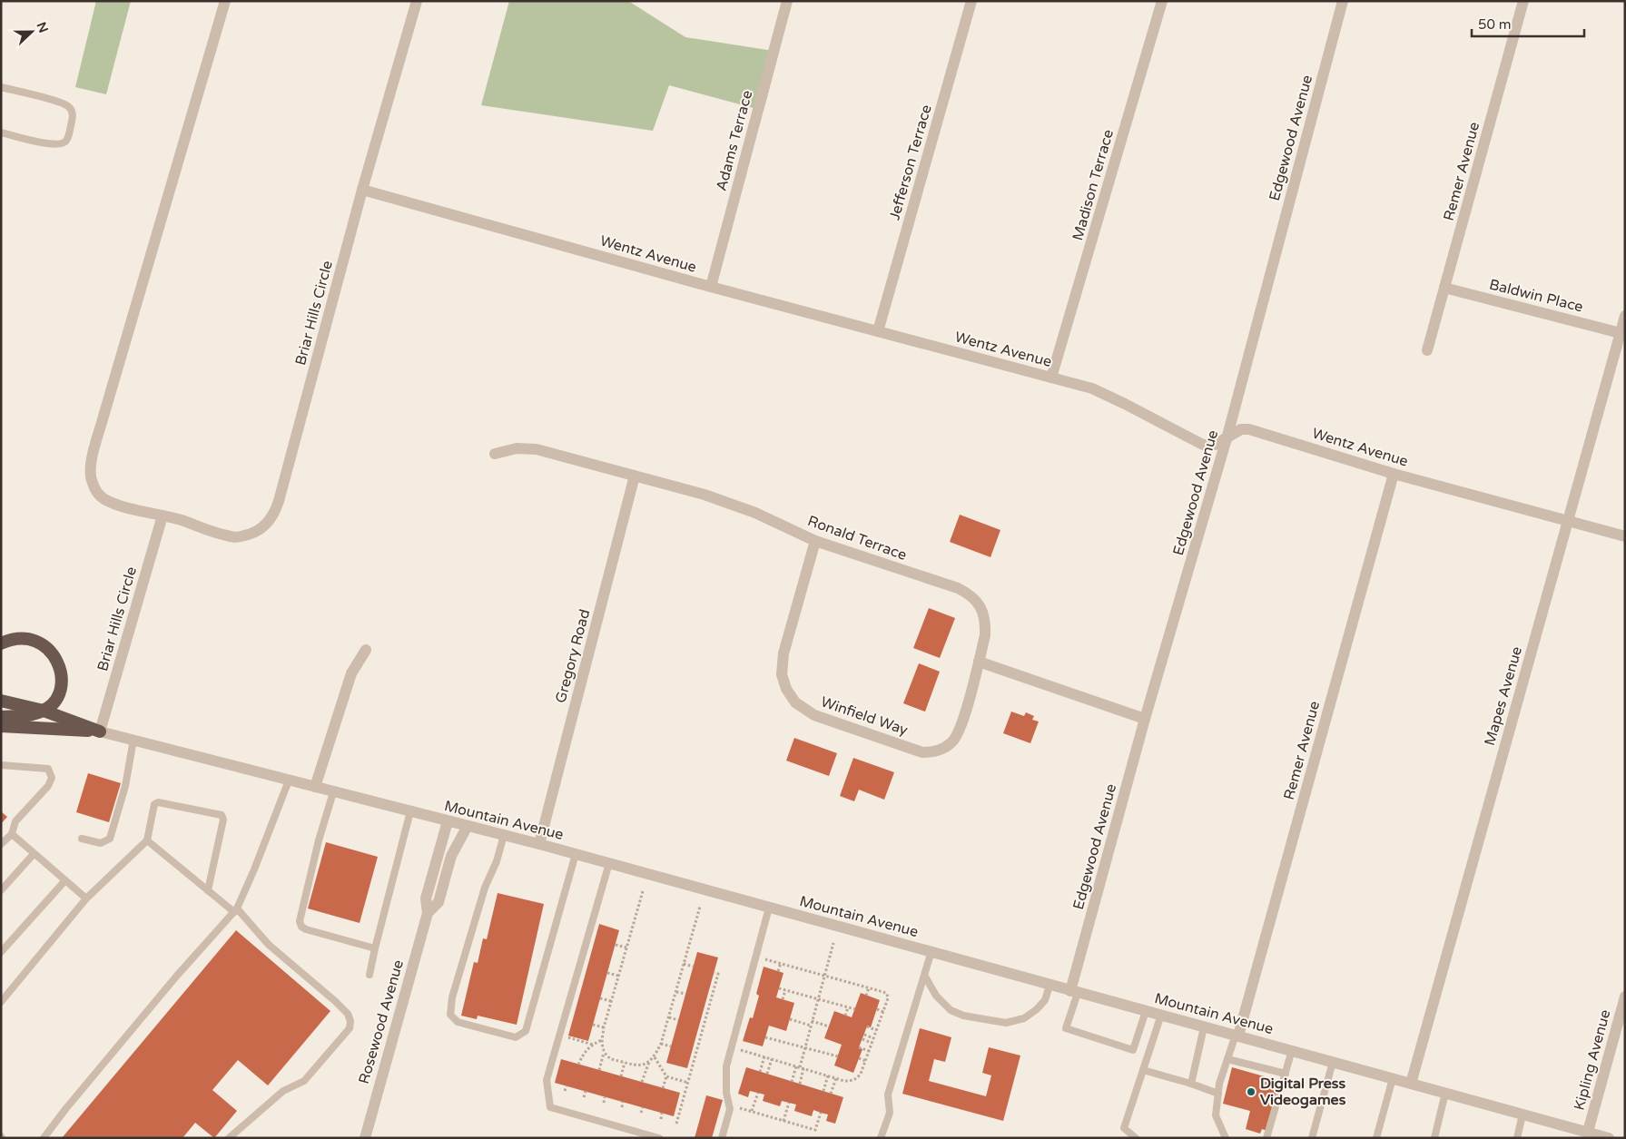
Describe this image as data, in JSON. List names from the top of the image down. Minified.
{"streets":{"street":["Edgewood Avenue","Adams Terrace","Jefferson Terrace","Remer Avenue","Madison Terrace","Wentz Avenue","Baldwin Place","Briar Hills Circle","Ronald Terrace","Gregory Road","Mapes Avenue","Winfield Way","Mountain Avenue","Rosewood Avenue","Kipling Avenue"]},"crossings":[["Edgewood Avenue","Wentz Avenue"],["Edgewood Avenue","Mountain Avenue"],["Adams Terrace","Wentz Avenue"],["Jefferson Terrace","Wentz Avenue"],["Remer Avenue","Wentz Avenue"],["Remer Avenue","Baldwin Place"],["Remer Avenue","Mountain Avenue"],["Madison Terrace","Wentz Avenue"],["Wentz Avenue","Briar Hills Circle"],["Wentz Avenue","Mapes Avenue"],["Baldwin Place","Mapes Avenue"],["Briar Hills Circle","Mountain Avenue"],["Ronald Terrace","Gregory Road"],["Ronald Terrace","Winfield Way"],["Gregory Road","Mountain Avenue"],["Mapes Avenue","Mountain Avenue"],["Mountain Avenue","Rosewood Avenue"],["Mountain Avenue","Kipling Avenue"]],"places":["Digital Press Videogames"],"scale_bar":"50 m","north":"right"}
